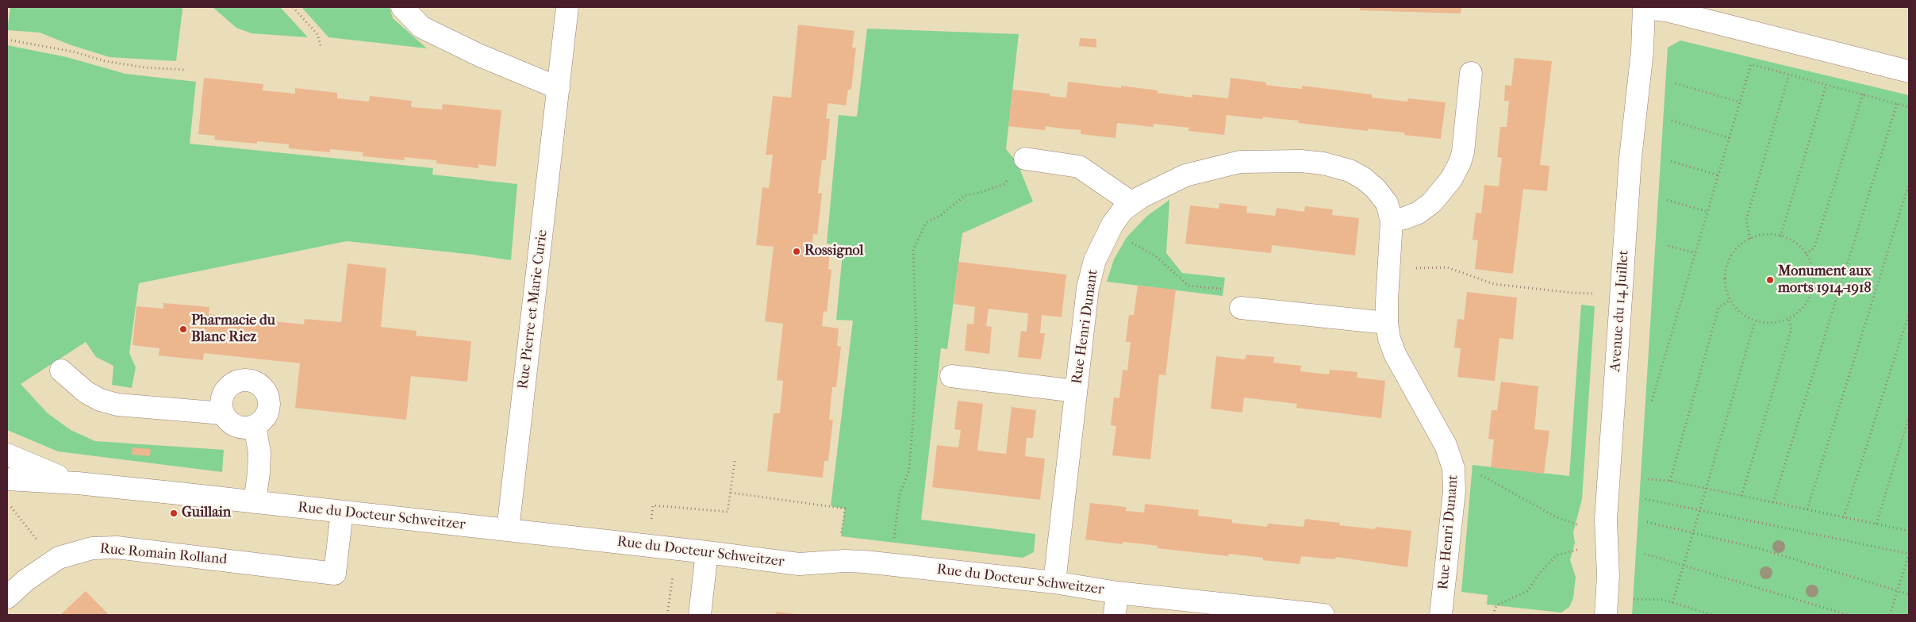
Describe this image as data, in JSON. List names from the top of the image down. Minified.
{"streets":{"street":["Rue Pierre et Marie Curie","Avenue du 14 Juillet","Rue Henri Dunant","Rue du Docteur Schweitzer","Rue Romain Rolland"]},"crossings":[["Rue Pierre et Marie Curie","Rue du Docteur Schweitzer"],["Rue Henri Dunant","Rue du Docteur Schweitzer"],["Rue du Docteur Schweitzer","Rue Romain Rolland"]],"places":["Rossignol","Monument aux morts 1914-1918","Pharmacie du Blanc Riez","Guillain"]}
